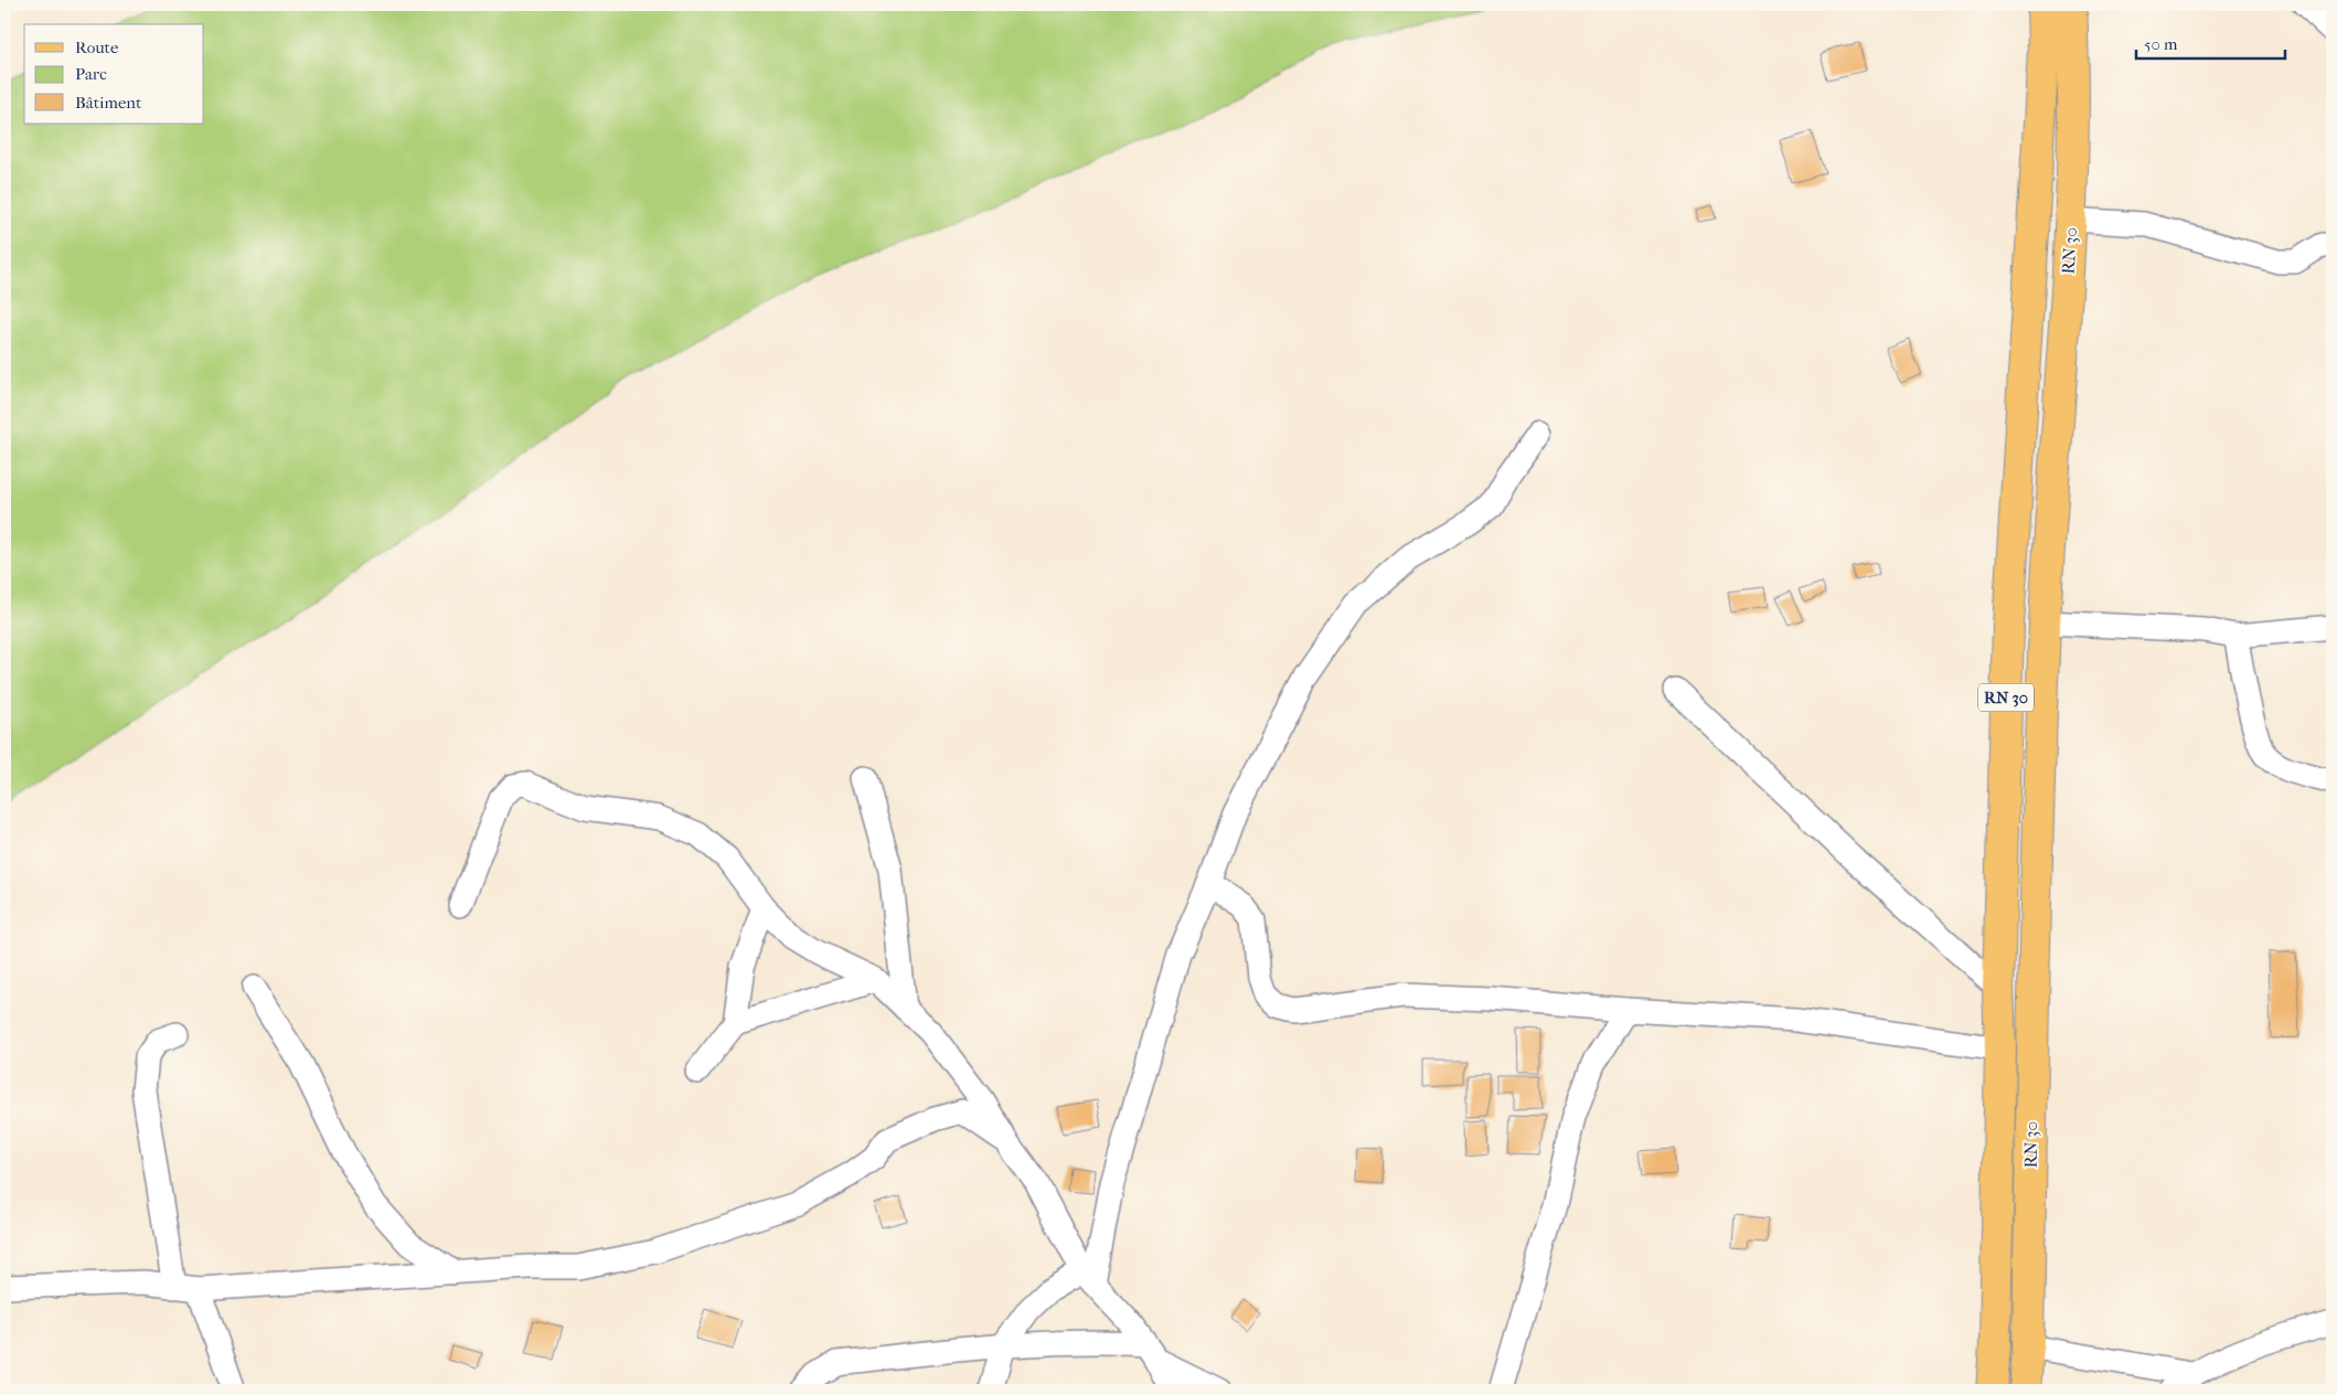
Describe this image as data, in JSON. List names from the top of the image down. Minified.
{"streets":{"main road":["RN 30"]},"legend":["Route","Parc","Bâtiment"],"scale_bar":"50 m"}
